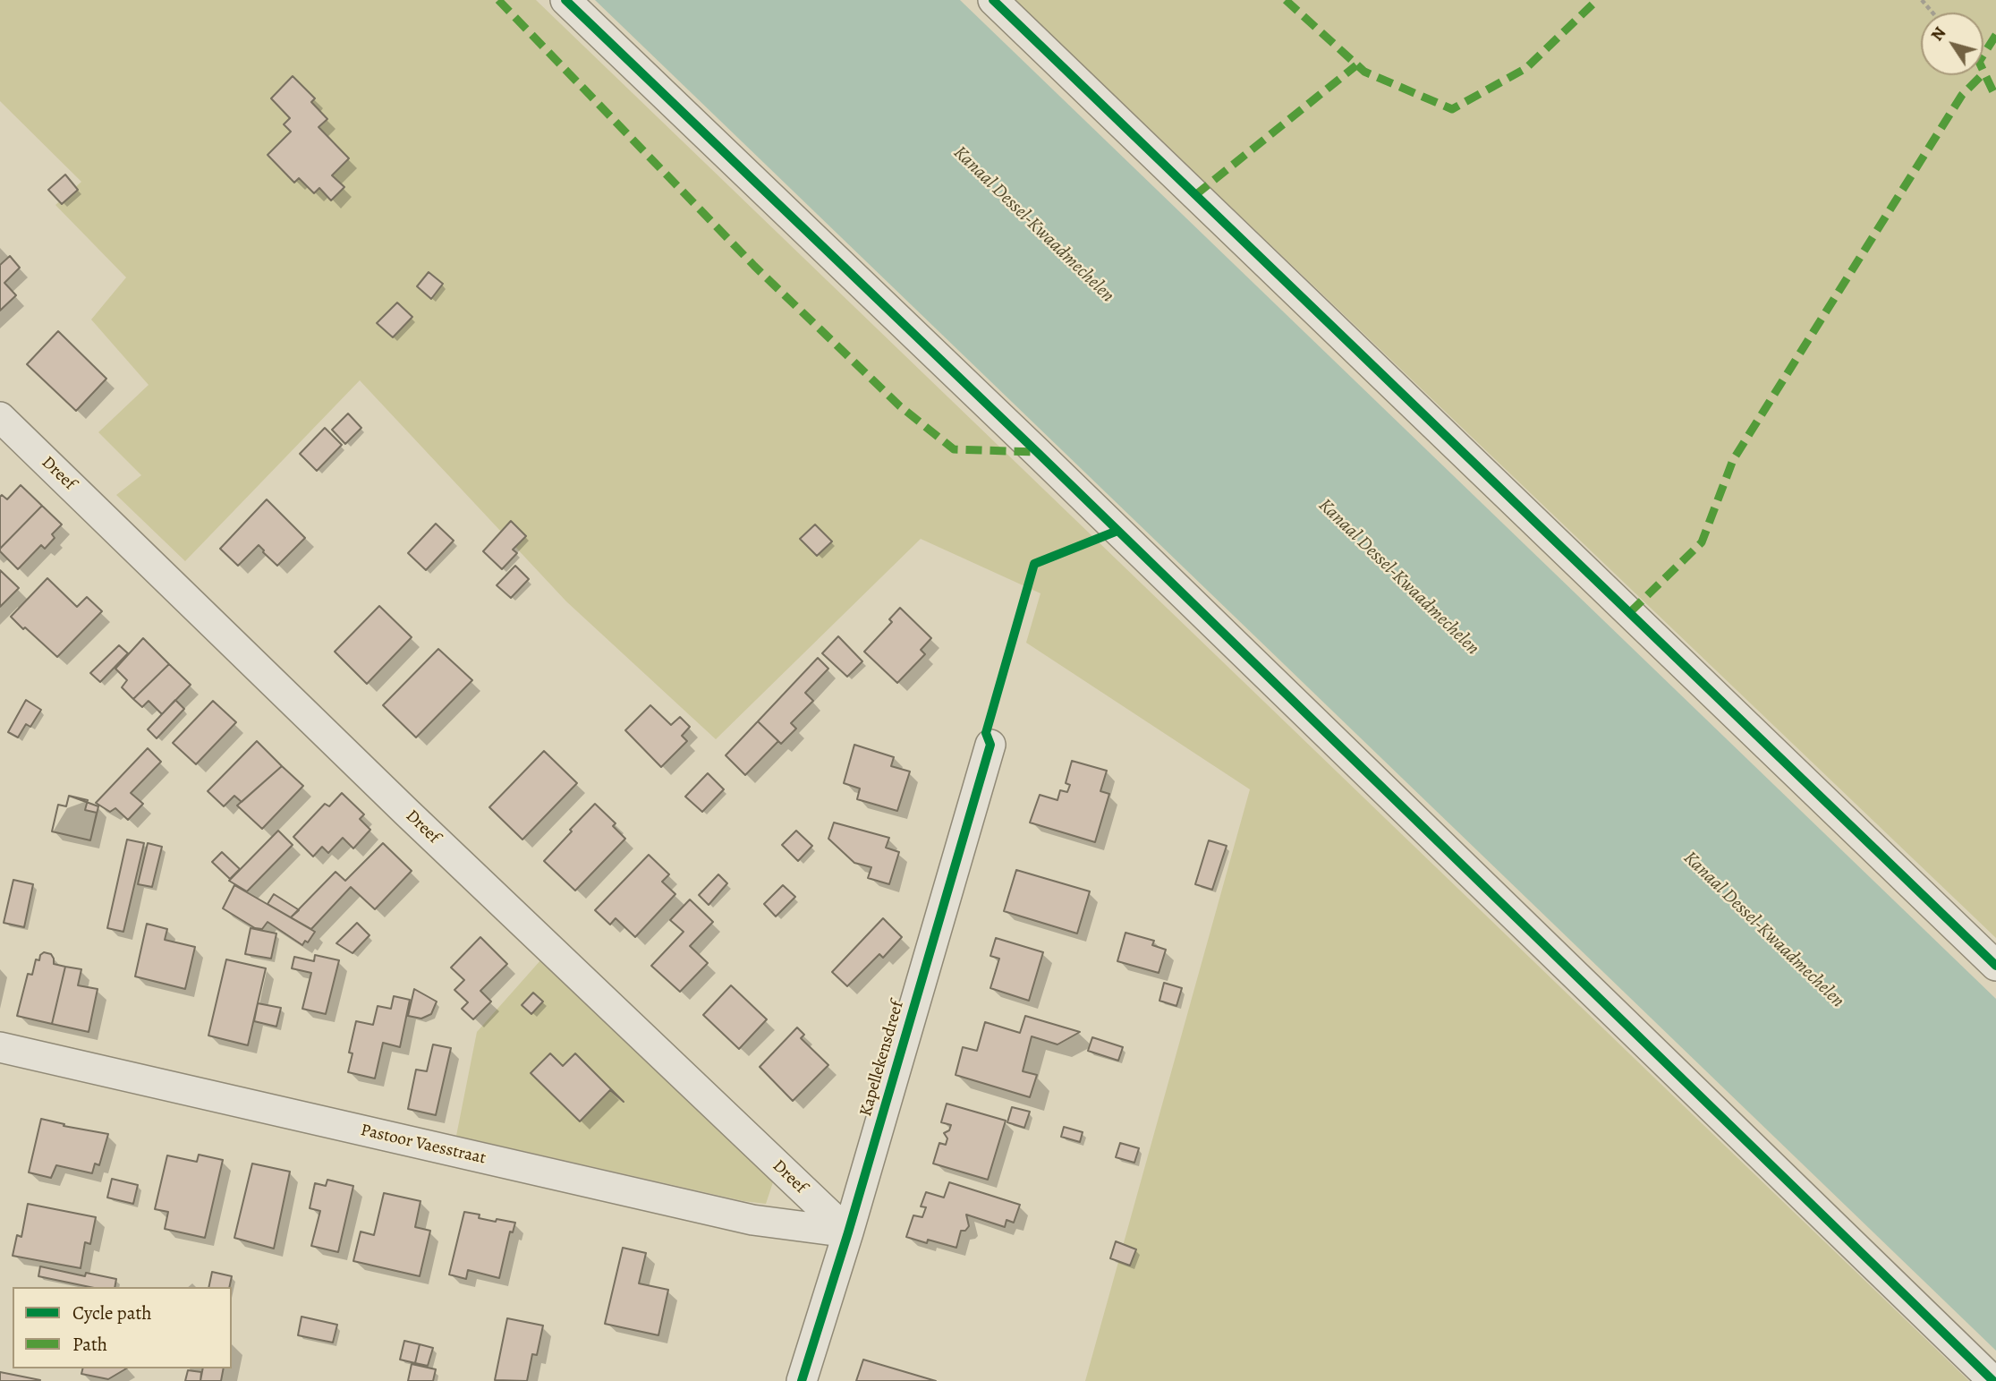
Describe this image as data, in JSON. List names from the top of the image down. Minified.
{"streets":{"street":["Dreef","Kapellekensdreef","Pastoor Vaesstraat"]},"crossings":[["Dreef","Kapellekensdreef"],["Dreef","Pastoor Vaesstraat"],["Kapellekensdreef","Pastoor Vaesstraat"]],"water":["Kanaal Dessel-Kwaadmechelen"],"legend":["Cycle path","Path"],"north":"top left"}
